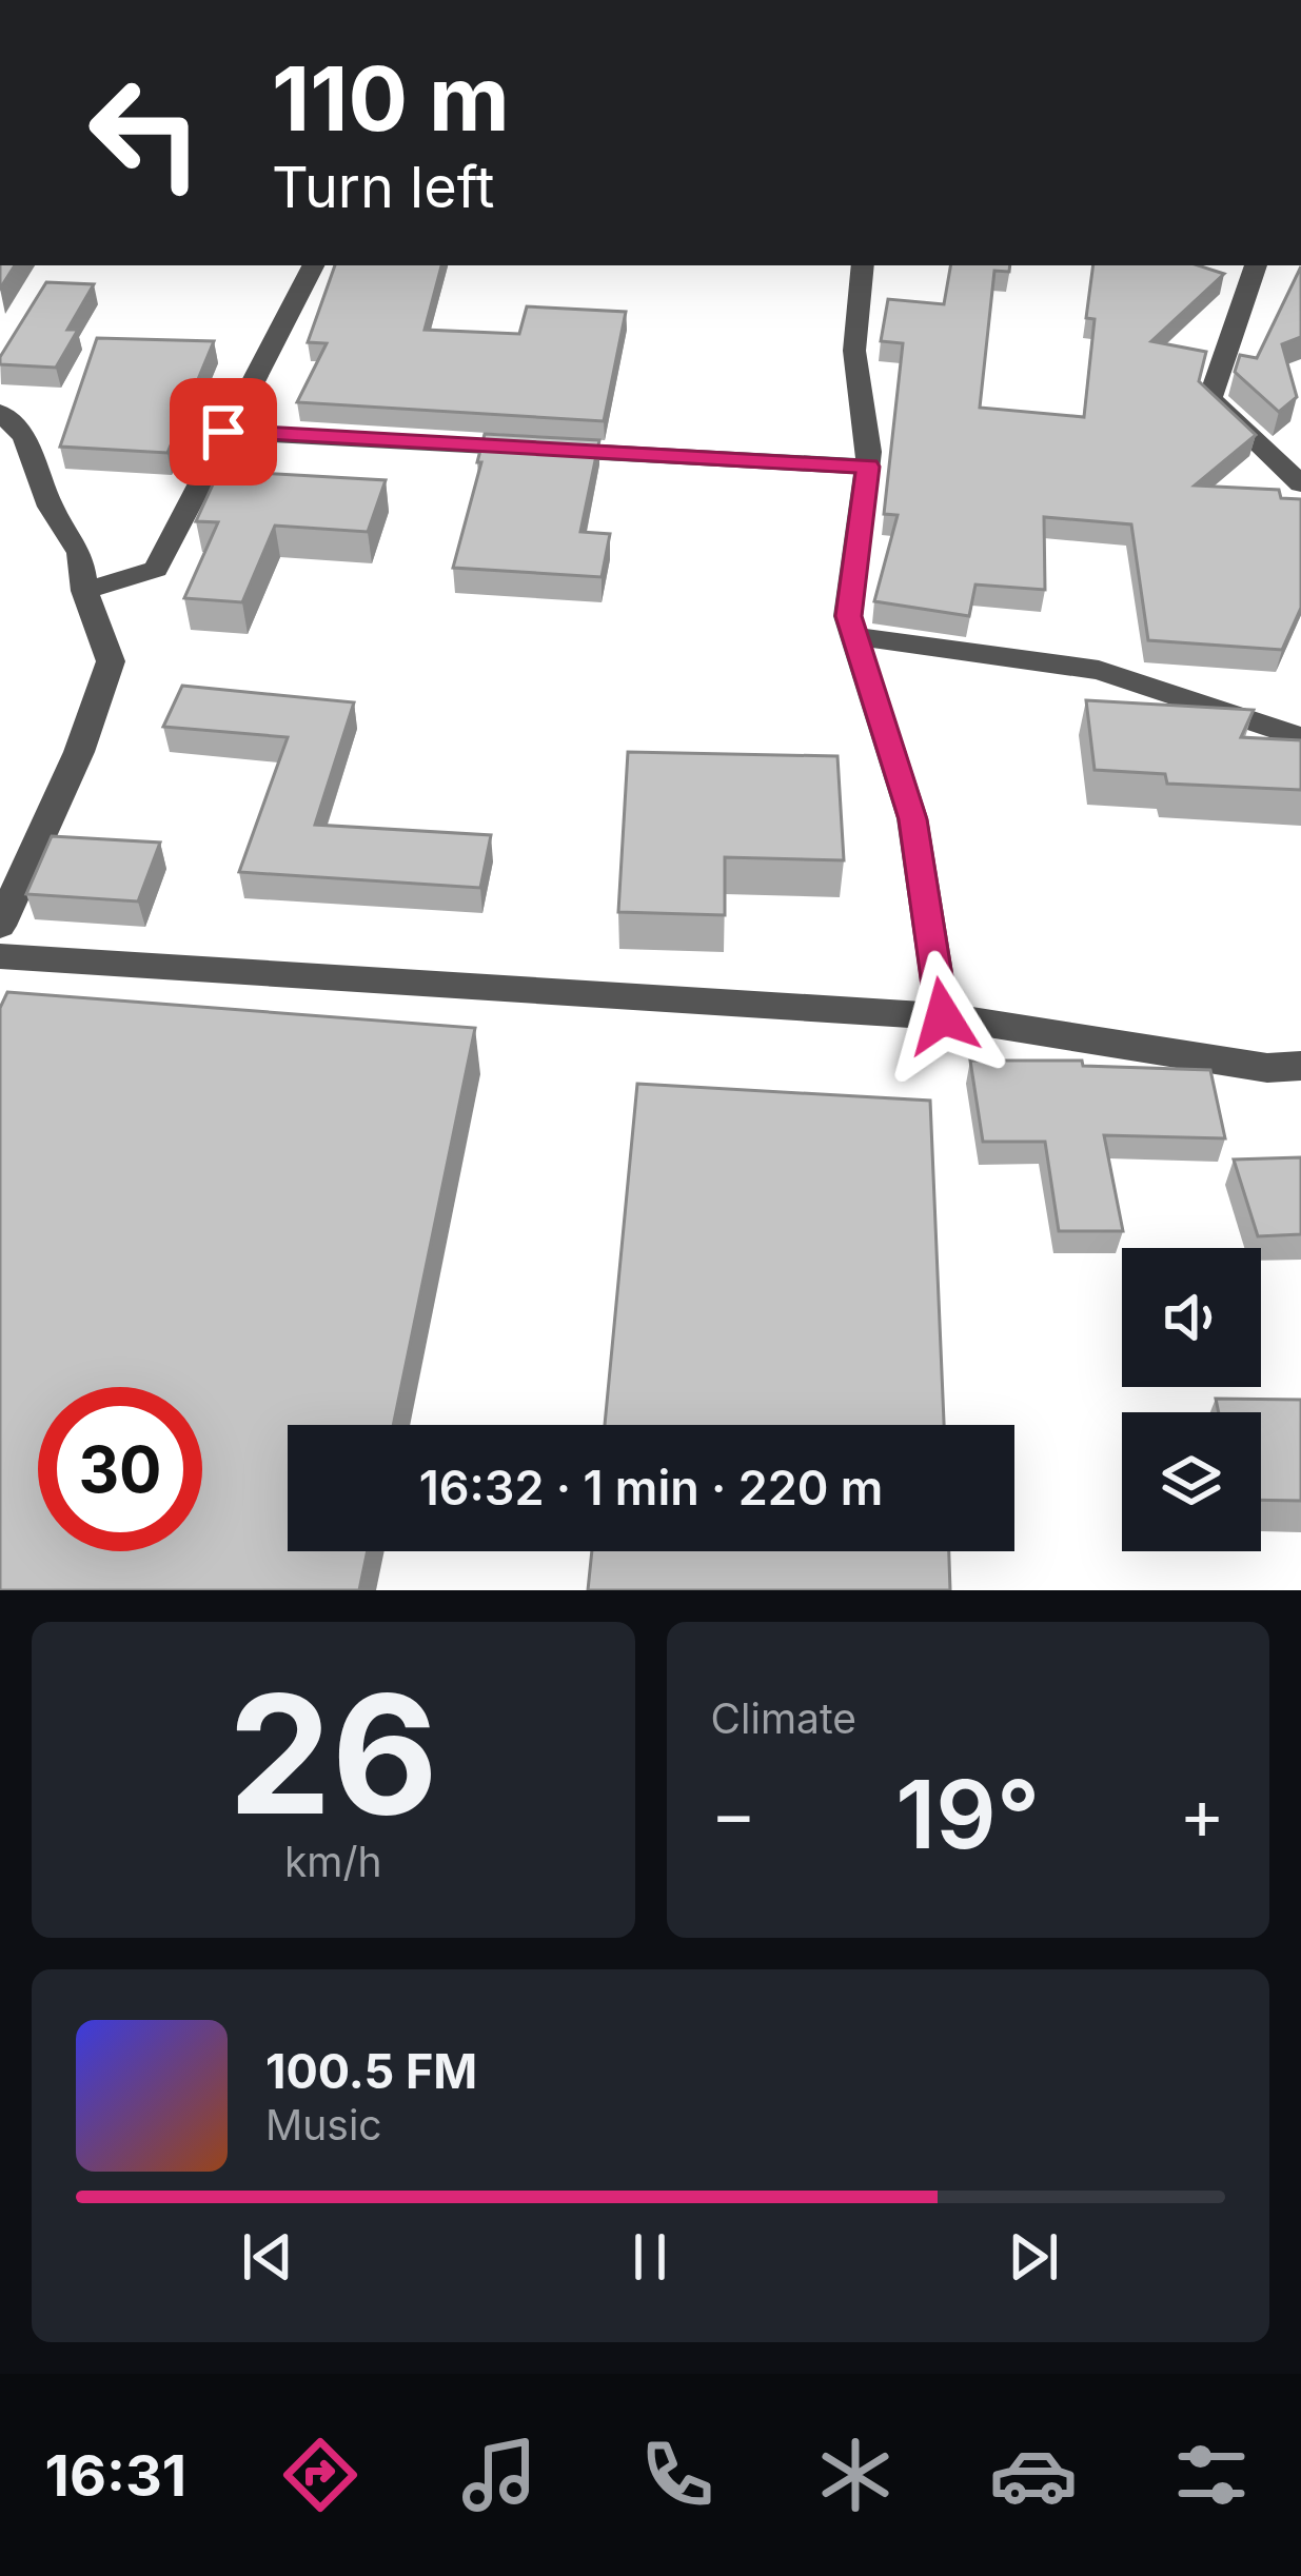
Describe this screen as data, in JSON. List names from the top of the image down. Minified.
{"page":{"turn":["110 m","Turn left"],"limit":"30","trip":"16:32 · 1 min · 220 m","tile":[["26","km/h"],"Climate"],"heat":["−","19°","+"],"song":["100.5 FM","Music"],"tabs":"16:31"}}
